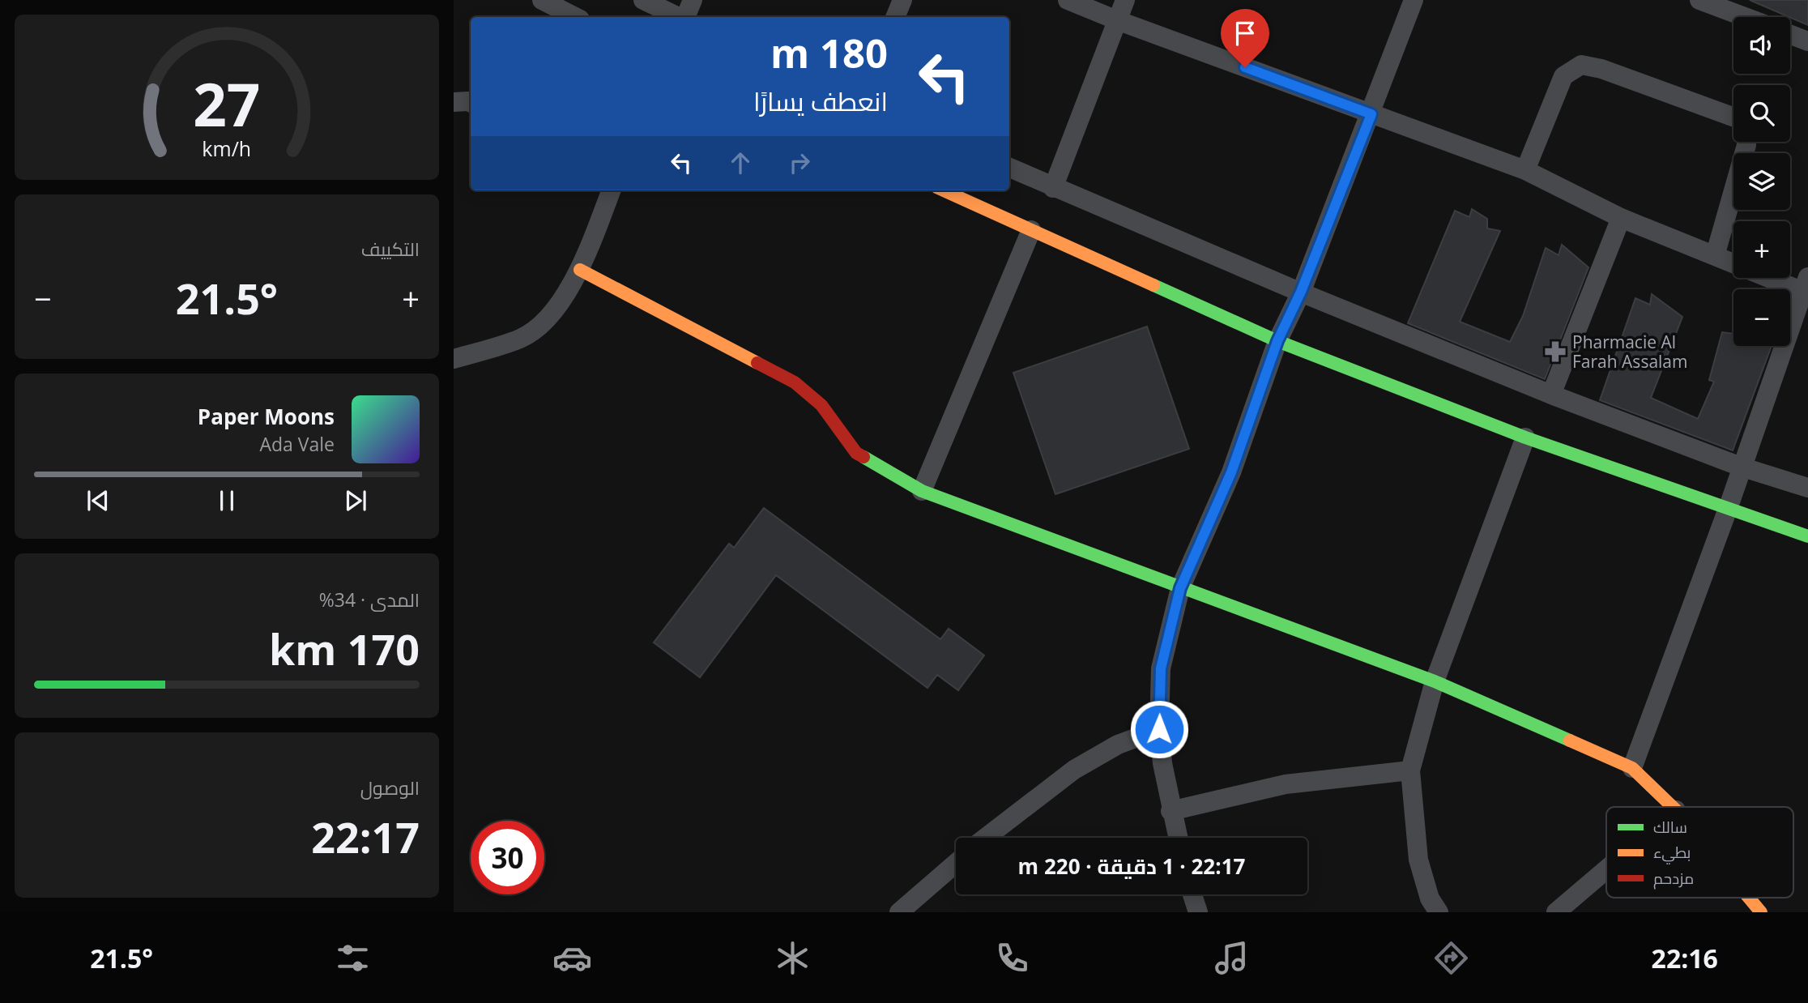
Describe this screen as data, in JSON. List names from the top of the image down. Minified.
{"places":{"pharmacy":["Pharmacie Al Farah Assalam"]},"legend":["سالك","بطيء","مزدحم"],"page":{"map_buttons":["+","−"],"turn":["180 m","انعطف يسارًا"],"tile":["التكييف",["المدى · 34%","170 km"],["الوصول","22:17"]],"heat":["−","21.5°","+"],"song":["Paper Moons","Ada Vale"],"limit":"30","trip":"22:17 · 1 دقيقة · 220 m","tabs":["22:16","21.5°"],"gauge":["27","km/h"]}}
